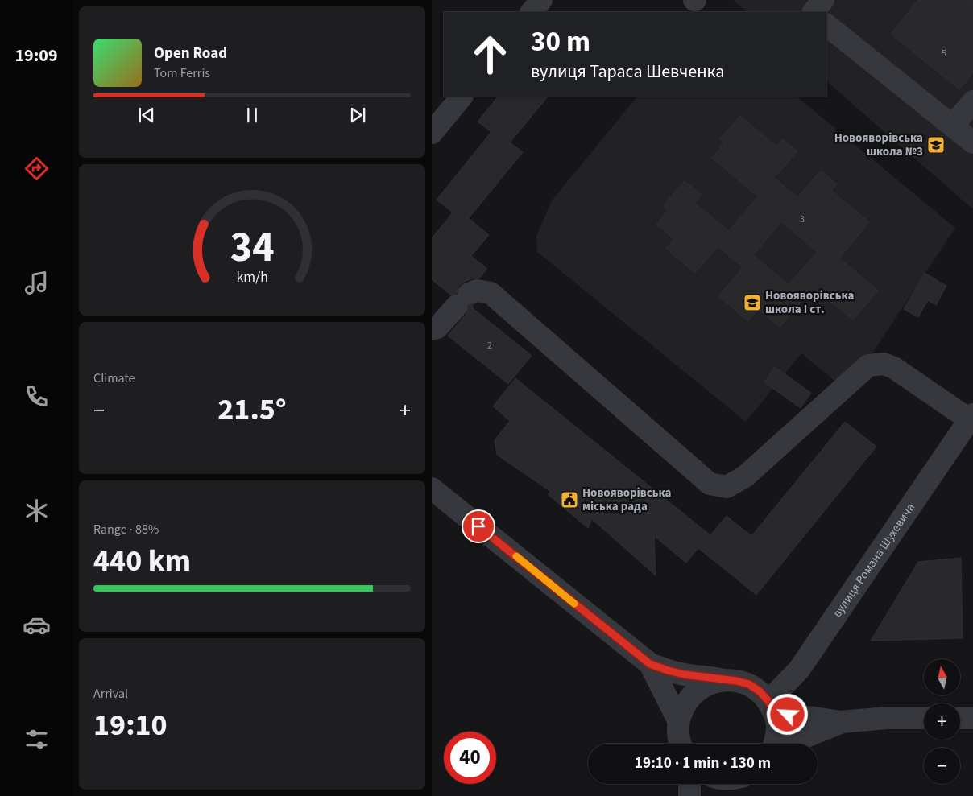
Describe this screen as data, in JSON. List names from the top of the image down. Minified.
{"streets":{"street":["вулиця Романа Шухевича"]},"places":{"school or university":["Новояворівська школа №3","Новояворівська школа І ст."],"public building":["Новояворівська міська рада"]},"house_numbers":["5","3","2"],"north":"top","page":{"tabs":"19:09","turn":["30 m","вулиця Тараса Шевченка"],"song":["Open Road","Tom Ferris"],"tile":["Climate",["Range · 88%","440 km"],["Arrival","19:10"]],"heat":["−","21.5°","+"],"map_buttons":["+","−"],"limit":"40","trip":"19:10 · 1 min · 130 m","gauge":["34","km/h"]}}
